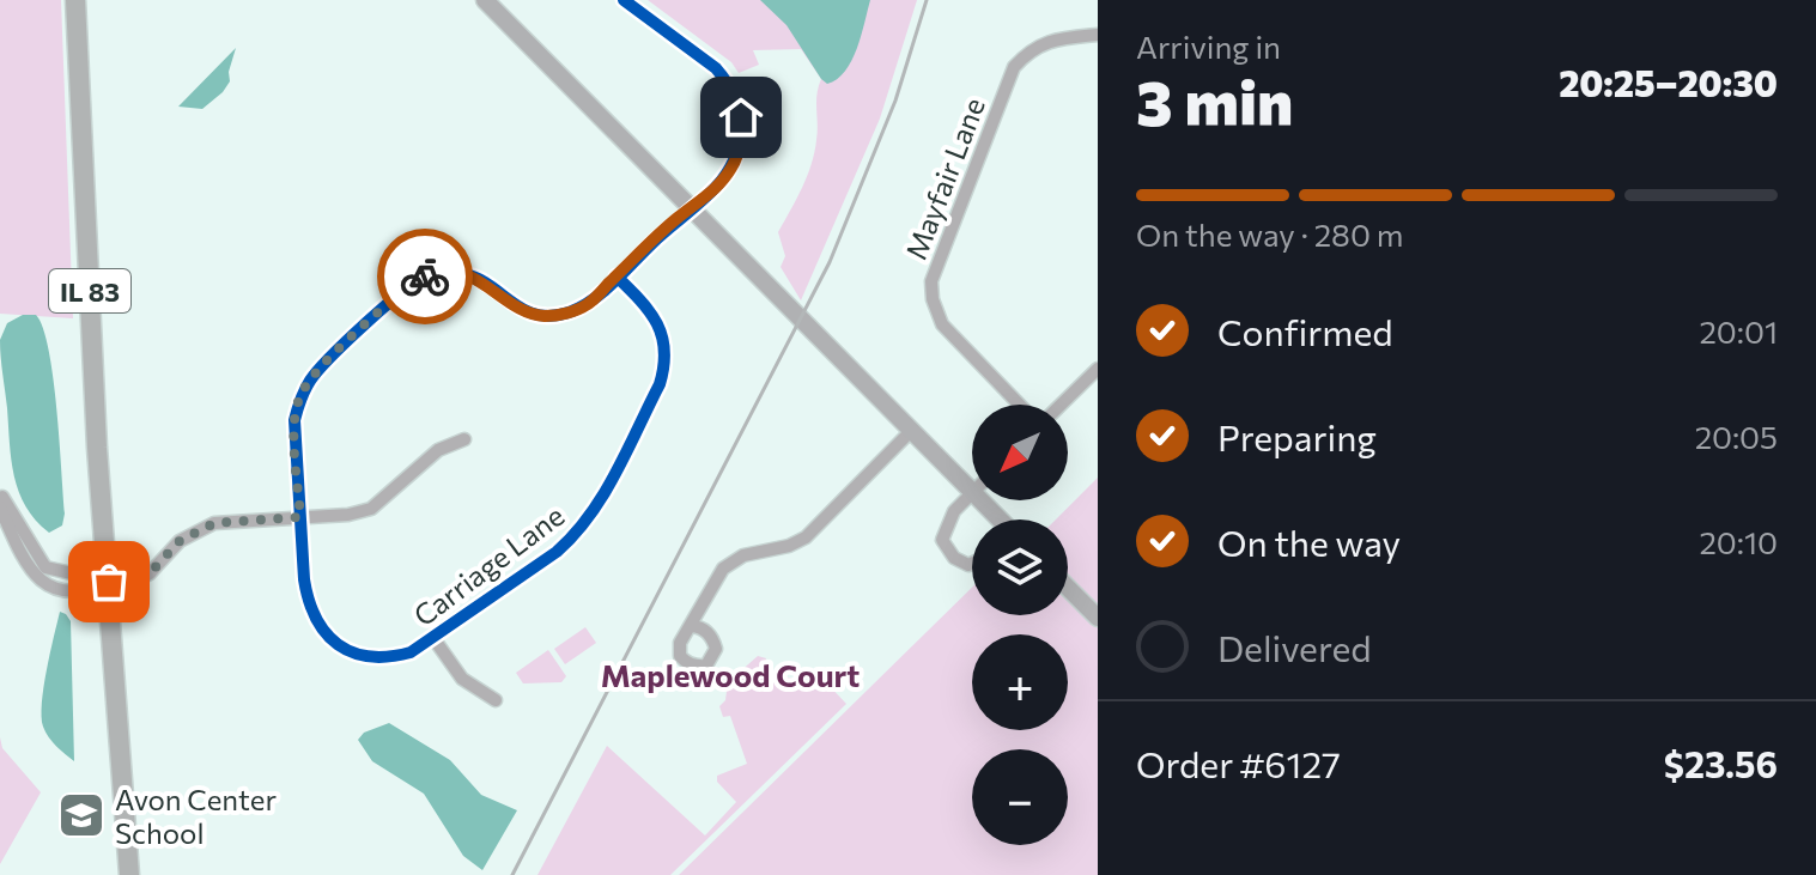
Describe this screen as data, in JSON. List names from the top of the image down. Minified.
{"streets":{"main road":["IL 83"],"street":["Mayfair Lane","Carriage Lane"]},"districts":["Maplewood Court"],"places":{"school or university":["Avon Center School"]},"north":"bottom left","page":{"heading":["3 min","Arriving in","20:25–20:30"],"panel":["Order #6127","$23.56"],"bar":"On the way · 280 m","list":[["Confirmed","20:01"],["Preparing","20:05"],["On the way","20:10"],"Delivered"],"map_buttons":["+","−"]}}
